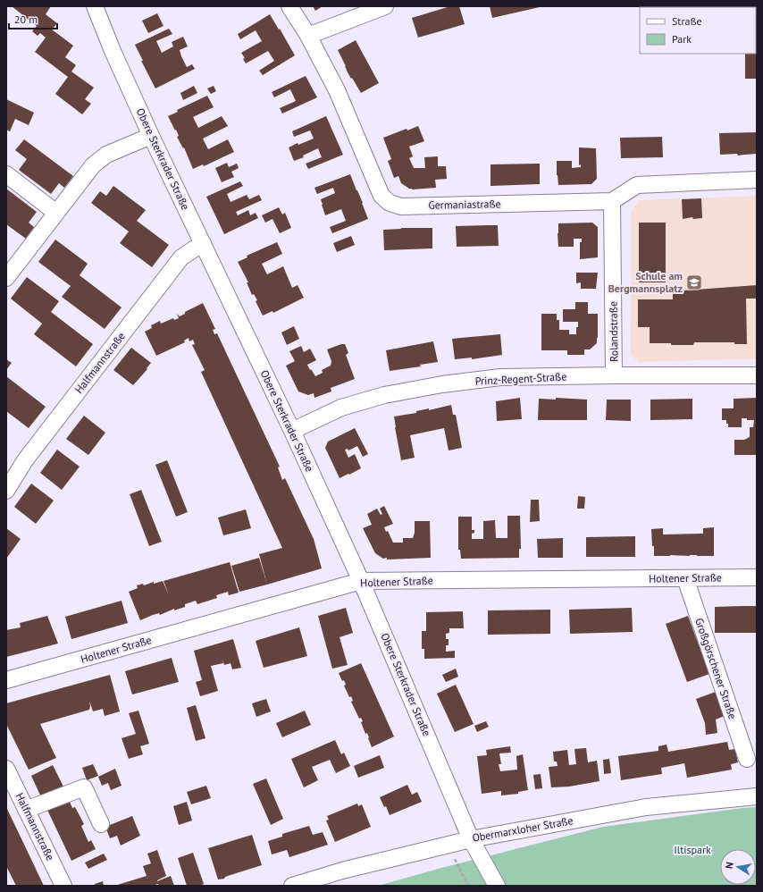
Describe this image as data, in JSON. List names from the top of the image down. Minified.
{"streets":{"street":["Obere Sterkrader Straße","Germaniastraße","Rolandstraße","Halfmannstraße","Prinz-Regent-Straße","Holtener Straße","Großgörschener Straße","Obermarxloher Straße"]},"crossings":[["Obere Sterkrader Straße","Halfmannstraße"],["Obere Sterkrader Straße","Prinz-Regent-Straße"],["Obere Sterkrader Straße","Holtener Straße"],["Obere Sterkrader Straße","Obermarxloher Straße"],["Germaniastraße","Rolandstraße"],["Rolandstraße","Prinz-Regent-Straße"],["Holtener Straße","Großgörschener Straße"]],"parks":["Iltispark"],"places":{"school or university":["Schule am Bergmannsplatz"]},"legend":["Straße","Park"],"scale_bar":"20 m","north":"left"}
